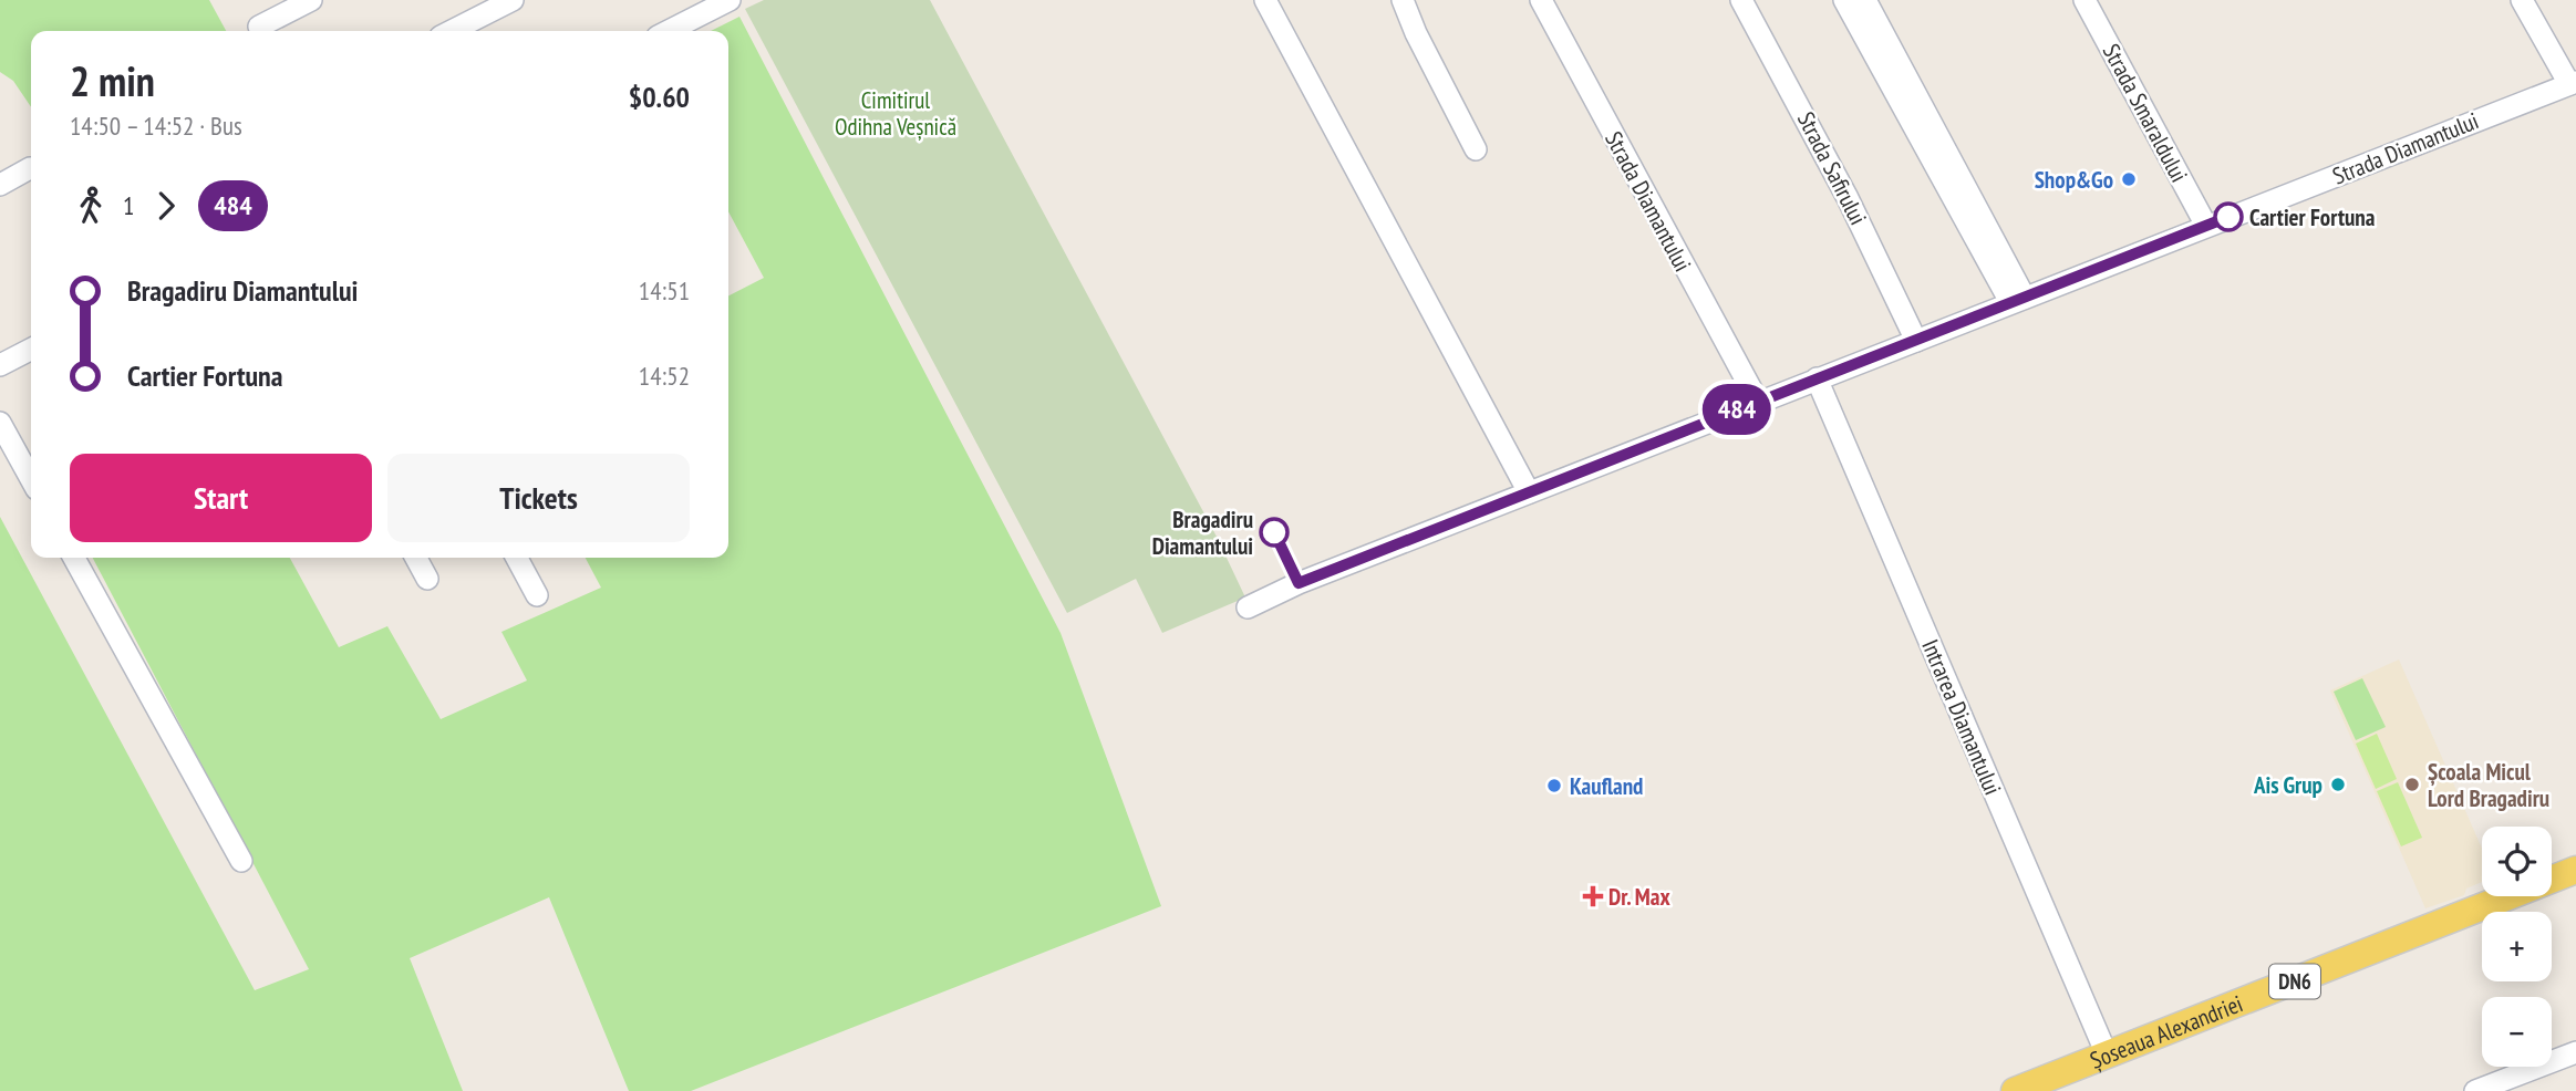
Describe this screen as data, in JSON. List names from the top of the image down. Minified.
{"streets":{"main road":["DN6","Șoseaua Alexandriei"],"street":["Strada Smaraldului","Strada Diamantului","Strada Safirului","Intrarea Diamantului"]},"crossings":[["Strada Smaraldului","Strada Diamantului"],["Strada Diamantului","Strada Safirului"],["Strada Diamantului","Intrarea Diamantului"],["Intrarea Diamantului","Șoseaua Alexandriei"]],"parks":["Cimitirul Odihna Veșnică"],"places":{"other":["Shop&Go","Cartier Fortuna","Bragadiru Diamantului","Ais Grup","Școala Micul Lord Bragadiru","Kaufland"],"health":["Dr. Max"]},"lines":["bus line 484"],"page":{"on_map":"484","heading":["2 min","14:50 – 14:52 · Bus","$0.60"],"legs":["1","484"],"list":[{"name":"Bragadiru Diamantului","value":"14:51"},{"name":"Cartier Fortuna","value":"14:52"}],"buttons":["Start","Tickets"],"map_buttons":["+","−"]}}
